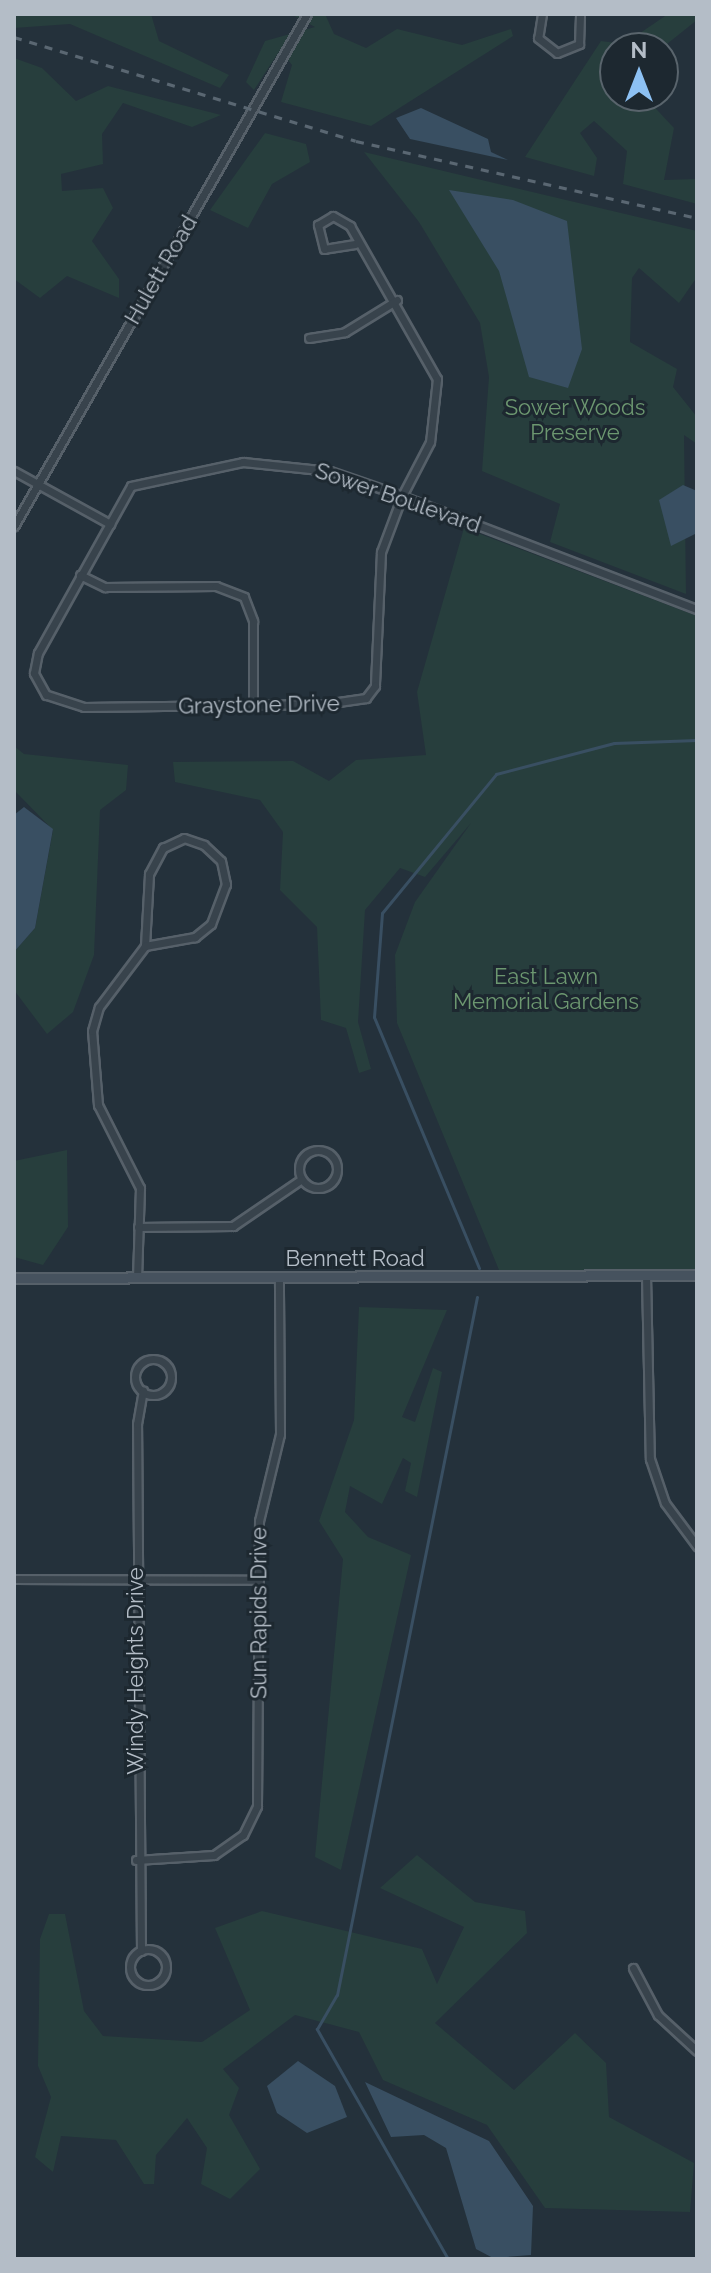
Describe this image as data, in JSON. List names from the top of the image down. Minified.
{"streets":{"street":["Hulett Road","Sower Boulevard","Graystone Drive","Bennett Road","Sun Rapids Drive","Windy Heights Drive"]},"crossings":[["Sower Boulevard","Graystone Drive"],["Bennett Road","Sun Rapids Drive"],["Sun Rapids Drive","Windy Heights Drive"]],"parks":["Sower Woods Preserve","East Lawn Memorial Gardens"],"north":"top"}
